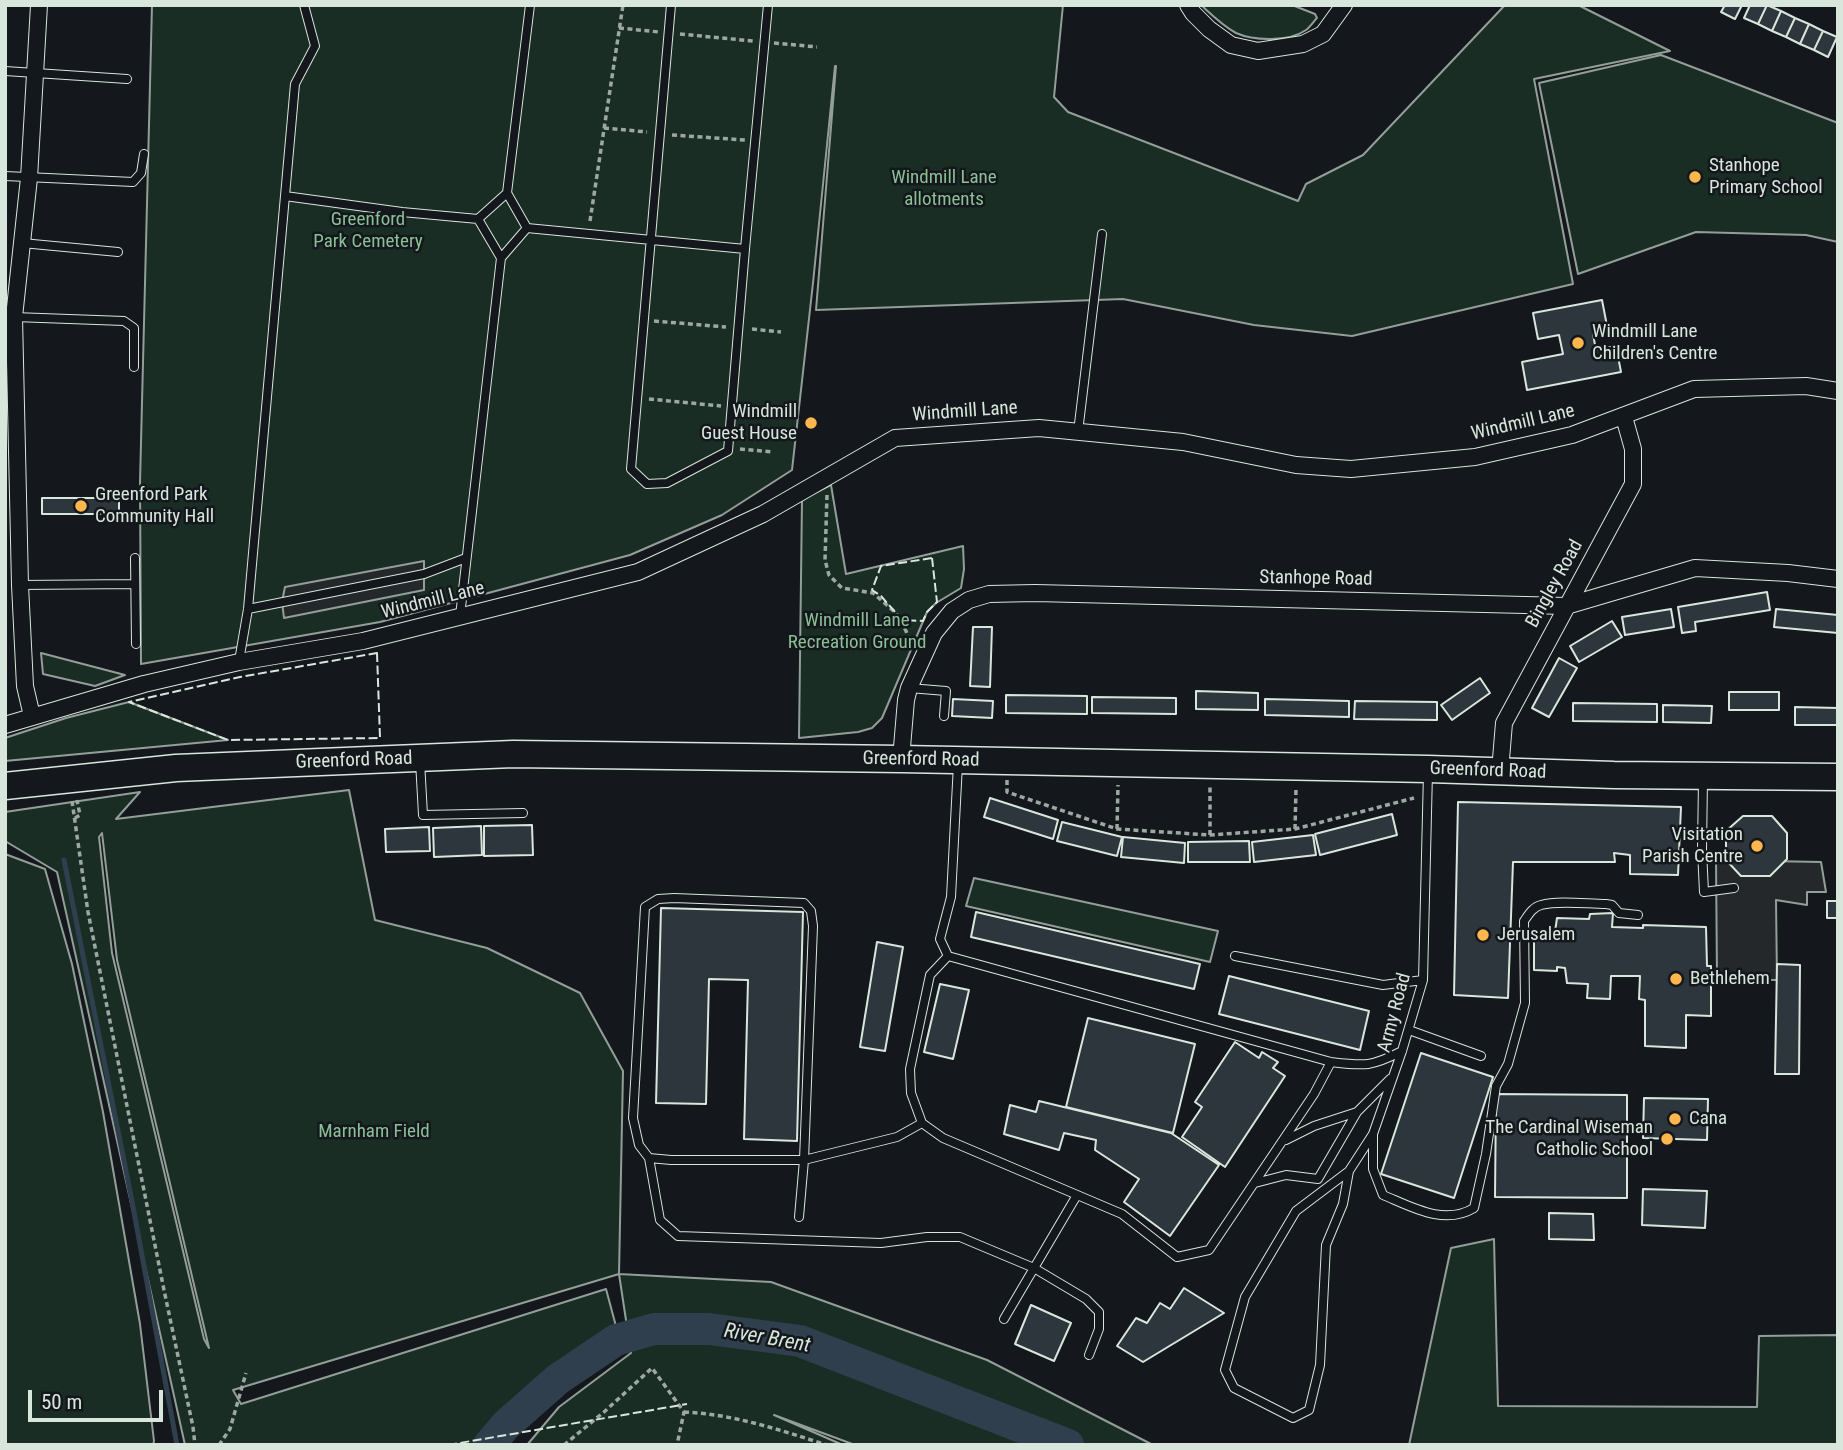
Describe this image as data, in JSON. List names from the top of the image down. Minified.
{"streets":{"main road":["Greenford Road"],"street":["Windmill Lane","Stanhope Road","Bingley Road"],"lane":["Army Road"]},"crossings":[["Windmill Lane","Bingley Road"],["Stanhope Road","Bingley Road"],["Stanhope Road","Greenford Road"],["Bingley Road","Greenford Road"],["Greenford Road","Army Road"]],"water":["River Brent"],"parks":["Windmill Lane allotments","Greenford Park Cemetery","Windmill Lane Recreation Ground","Marnham Field"],"places":["Stanhope Primary School","Windmill Lane Children's Centre","Windmill Guest House","Greenford Park Community Hall","Visitation Parish Centre","Jerusalem","Bethlehem","Cana","The Cardinal Wiseman Catholic School"],"scale_bar":"50 m"}
